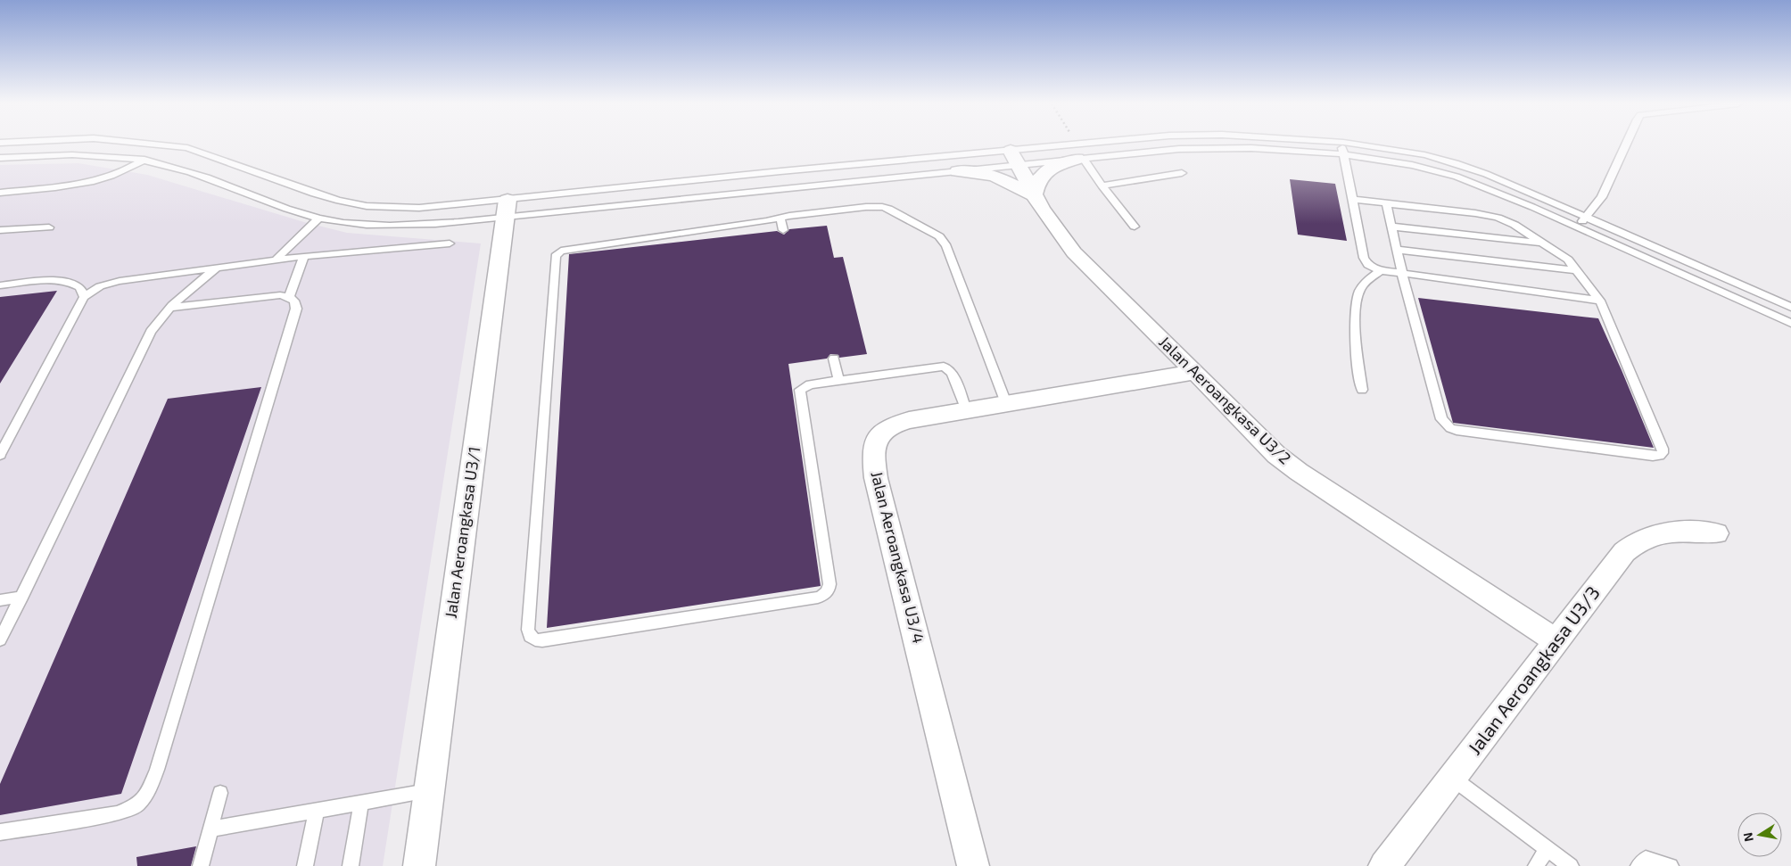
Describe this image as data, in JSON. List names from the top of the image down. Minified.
{"streets":{"street":["Jalan Aeroangkasa U3/2","Jalan Aeroangkasa U3/1","Jalan Aeroangkasa U3/4","Jalan Aeroangkasa U3/3"]},"crossings":[["Jalan Aeroangkasa U3/2","Jalan Aeroangkasa U3/4"],["Jalan Aeroangkasa U3/2","Jalan Aeroangkasa U3/3"]],"north":"left"}
